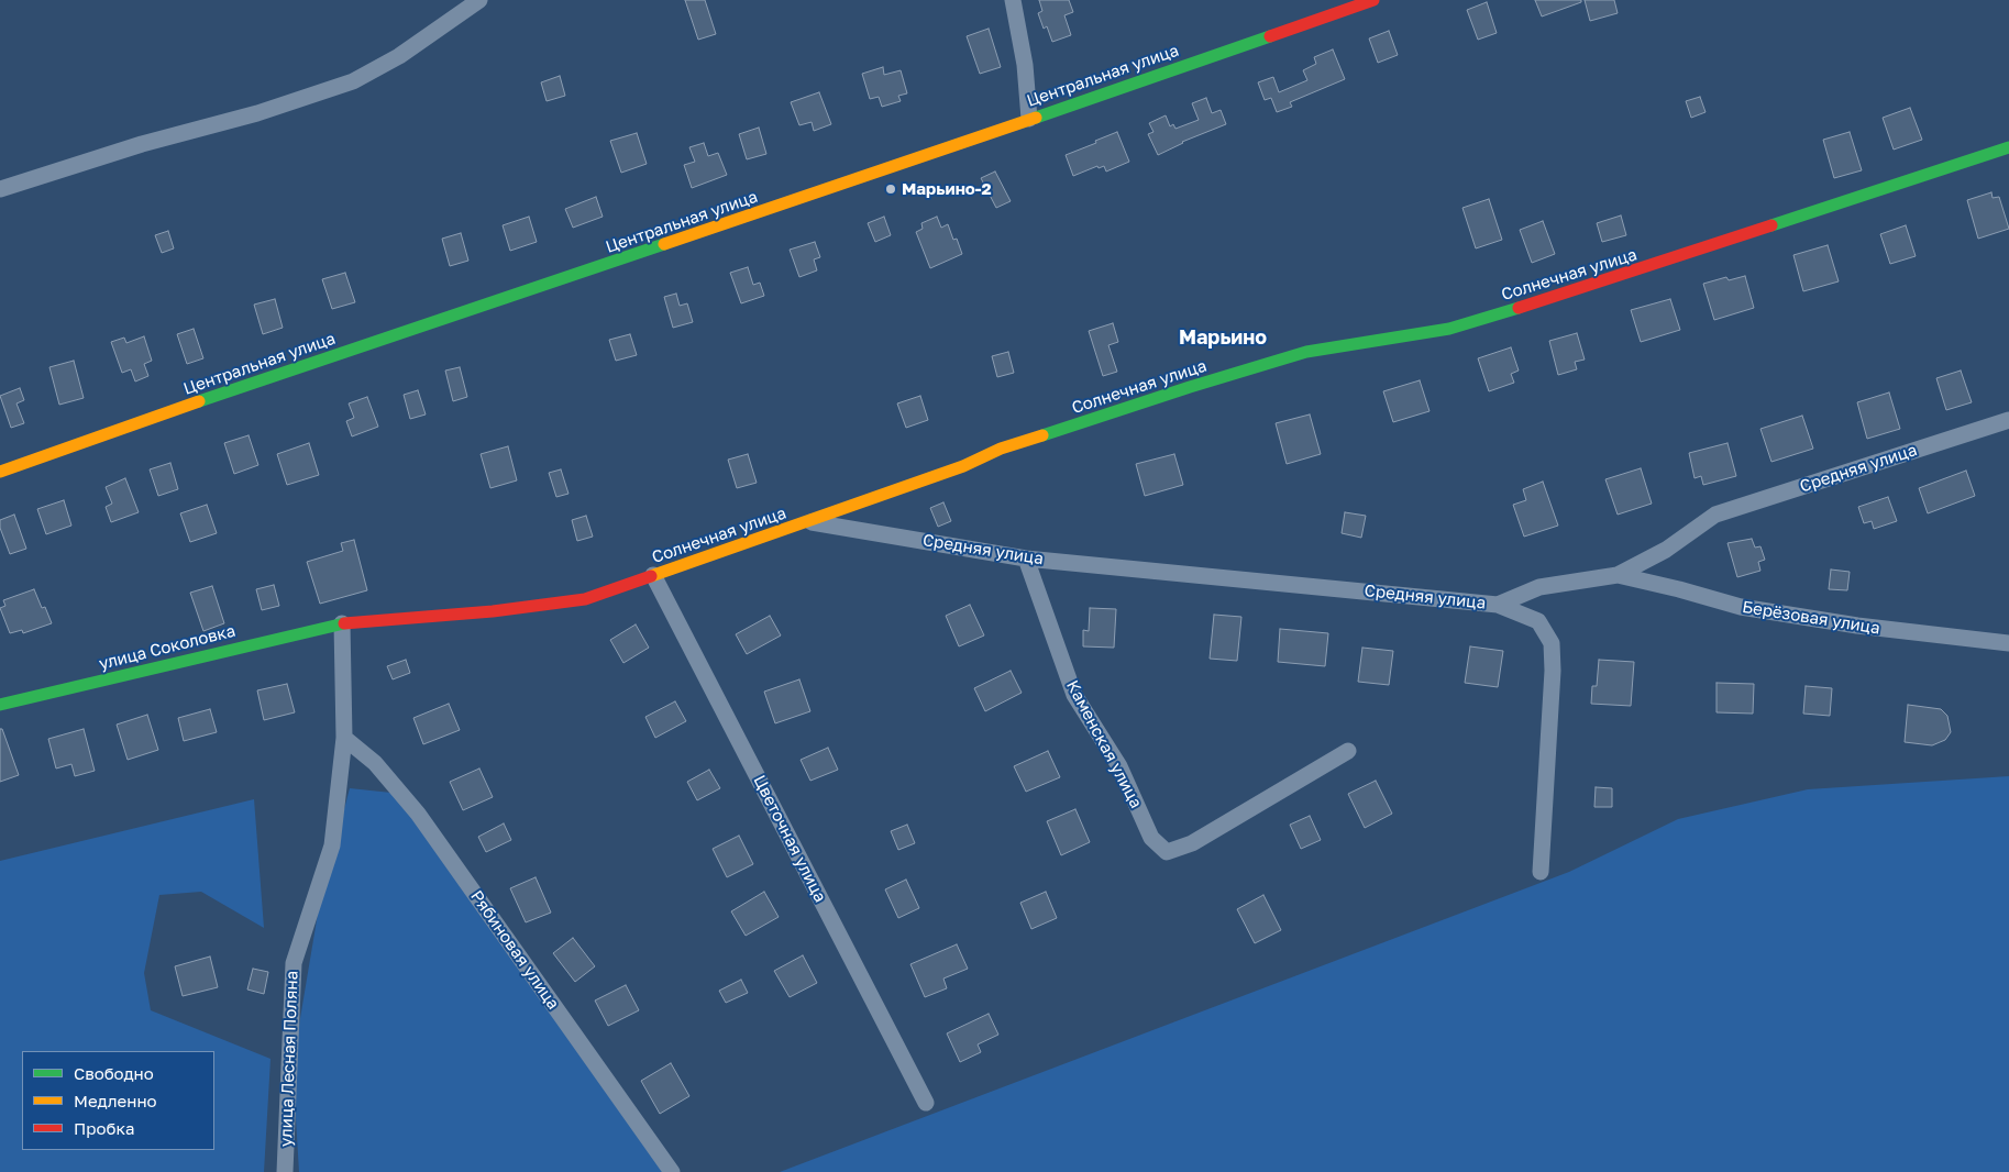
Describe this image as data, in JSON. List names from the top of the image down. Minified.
{"streets":{"street":["Центральная улица","Солнечная улица","Средняя улица","Берёзовая улица","улица Соколовка","Каменская улица","Цветочная улица","Рябиновая улица","улица Лесная Поляна"]},"crossings":[["Солнечная улица","Средняя улица"],["Солнечная улица","улица Соколовка"],["Солнечная улица","Цветочная улица"],["Солнечная улица","улица Лесная Поляна"],["Средняя улица","Берёзовая улица"],["Средняя улица","Каменская улица"],["улица Соколовка","улица Лесная Поляна"],["Рябиновая улица","улица Лесная Поляна"]],"districts":["Марьино"],"places":["Марьино-2"],"legend":["Свободно","Медленно","Пробка"]}
